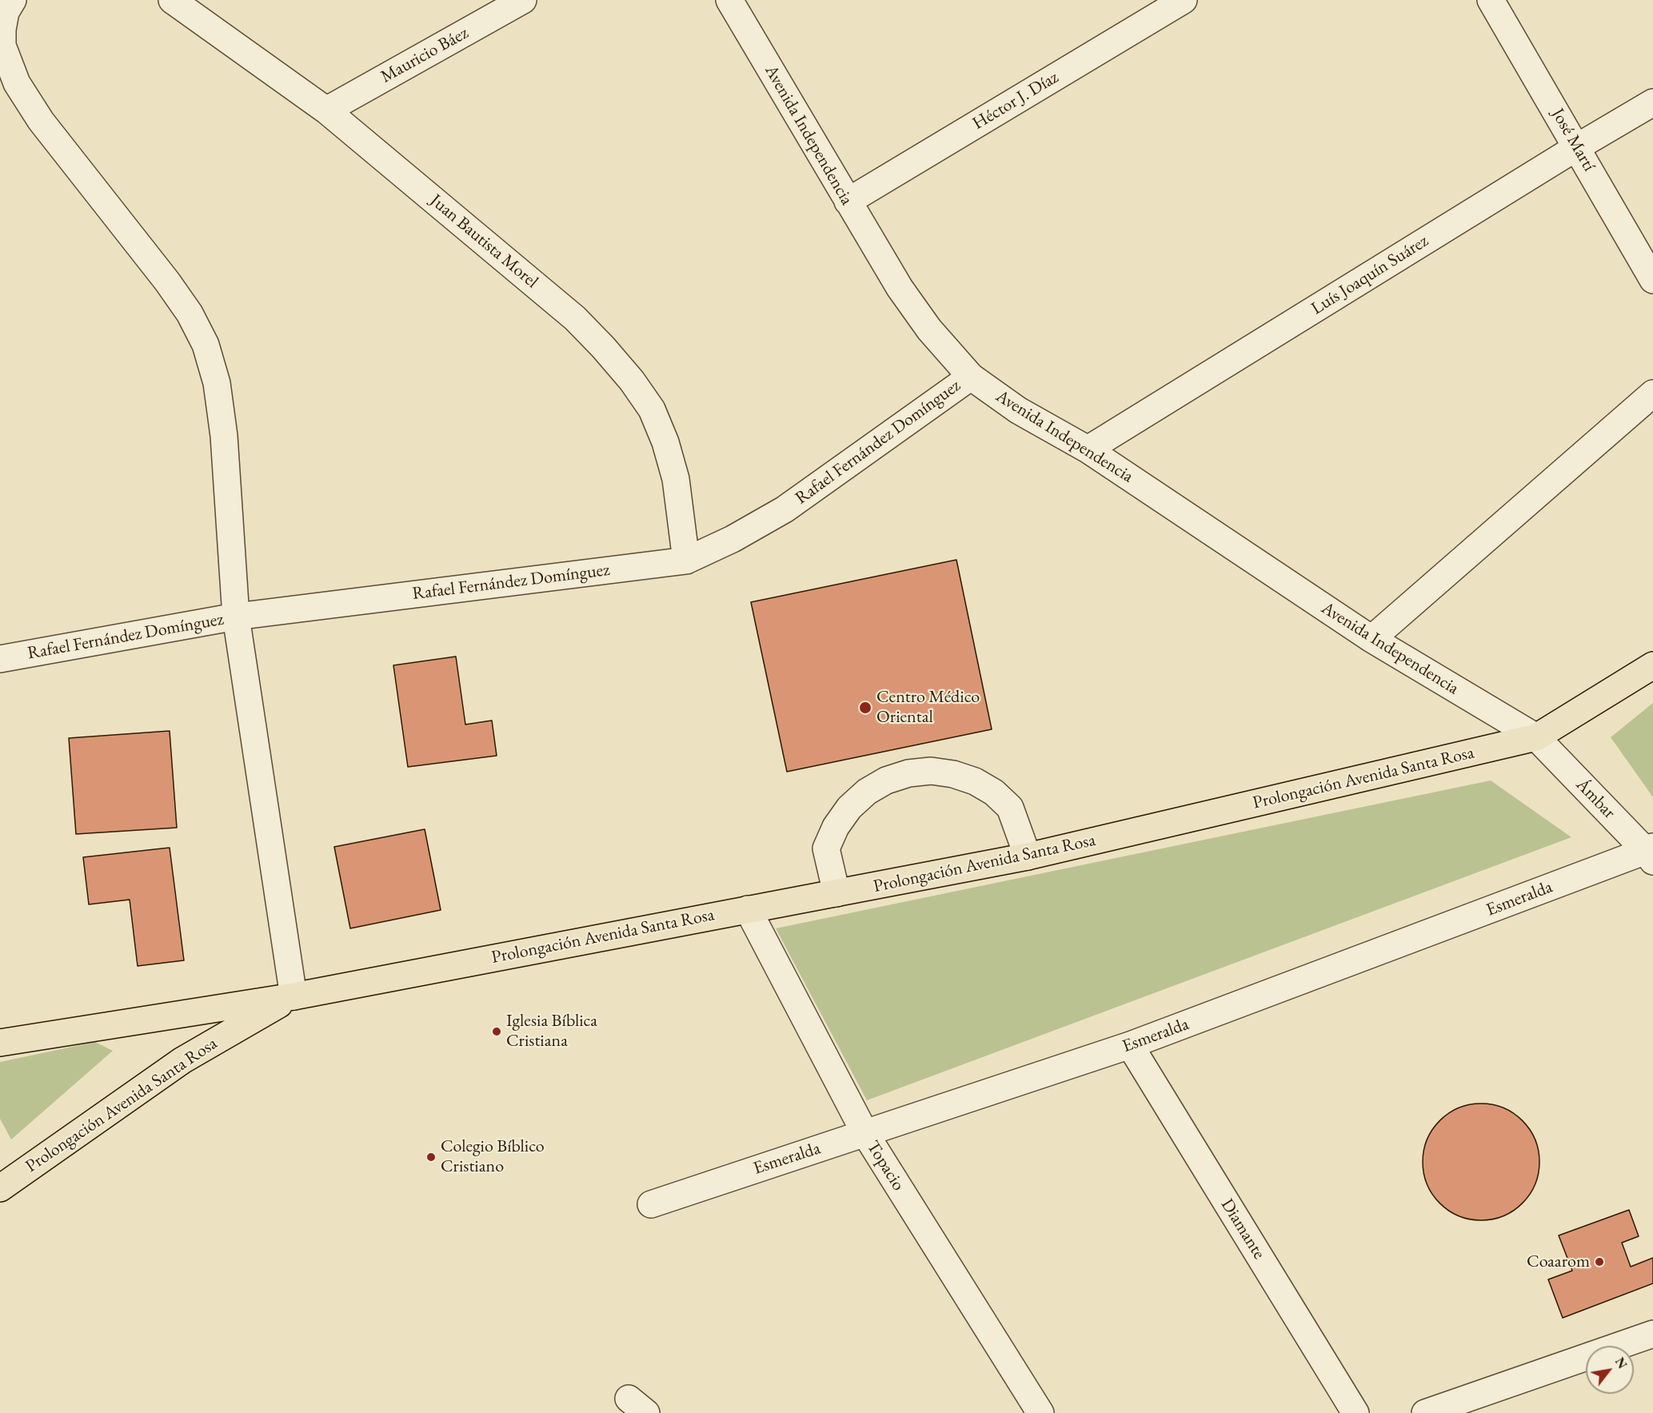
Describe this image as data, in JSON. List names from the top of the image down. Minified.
{"streets":{"main road":["Prolongación Avenida Santa Rosa"],"street":["Mauricio Báez","Héctor J. Díaz","Avenida Independencia","José Martí","Juan Bautista Morel","Luís Joaquín Suárez","Rafael Fernández Domínguez","Ámbar","Esmeralda","Topacio","Diamante"]},"crossings":[["Mauricio Báez","Juan Bautista Morel"],["Héctor J. Díaz","Avenida Independencia"],["Avenida Independencia","Luís Joaquín Suárez"],["Avenida Independencia","Rafael Fernández Domínguez"],["Avenida Independencia","Prolongación Avenida Santa Rosa"],["Avenida Independencia","Ámbar"],["José Martí","Luís Joaquín Suárez"],["Juan Bautista Morel","Rafael Fernández Domínguez"],["Prolongación Avenida Santa Rosa","Ámbar"],["Prolongación Avenida Santa Rosa","Topacio"],["Ámbar","Esmeralda"],["Esmeralda","Topacio"],["Esmeralda","Diamante"]],"places":["Centro Médico Oriental","Iglesia Bíblica Cristiana","Colegio Bíblico Cristiano","Coaarom"],"north":"top right"}
